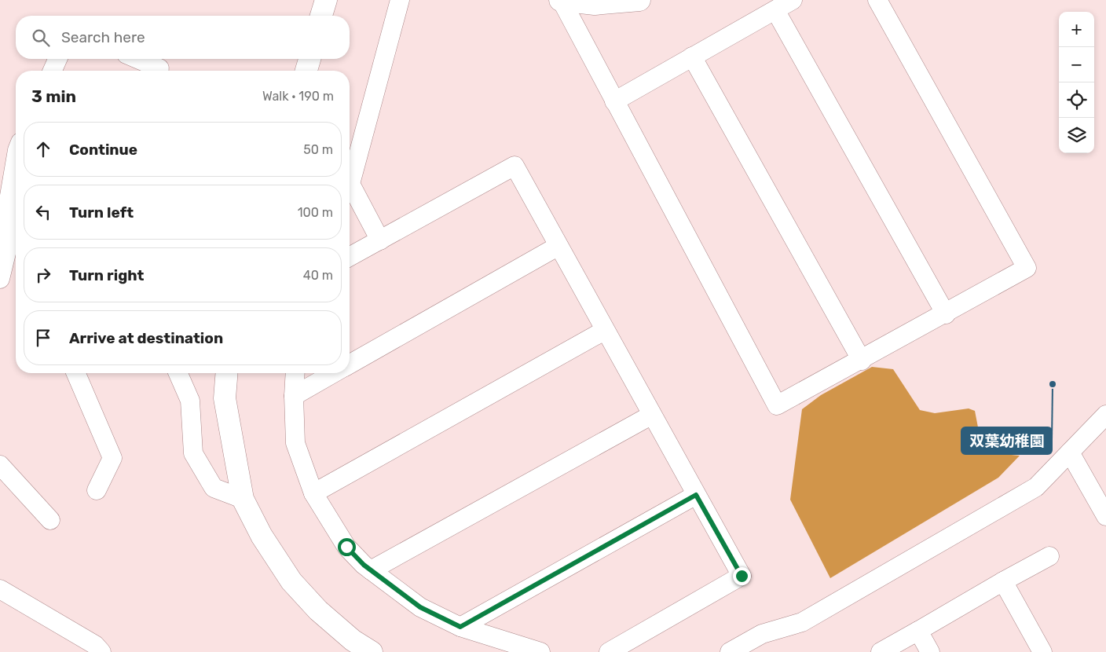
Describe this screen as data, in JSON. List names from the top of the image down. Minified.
{"places":["双葉幼稚園"],"page":{"map_buttons":["+","−"],"search":"Search here","heading":["3 min","Walk · 190 m"],"list":[["Continue","50 m"],["Turn left","100 m"],["Turn right","40 m"],"Arrive at destination"]}}
